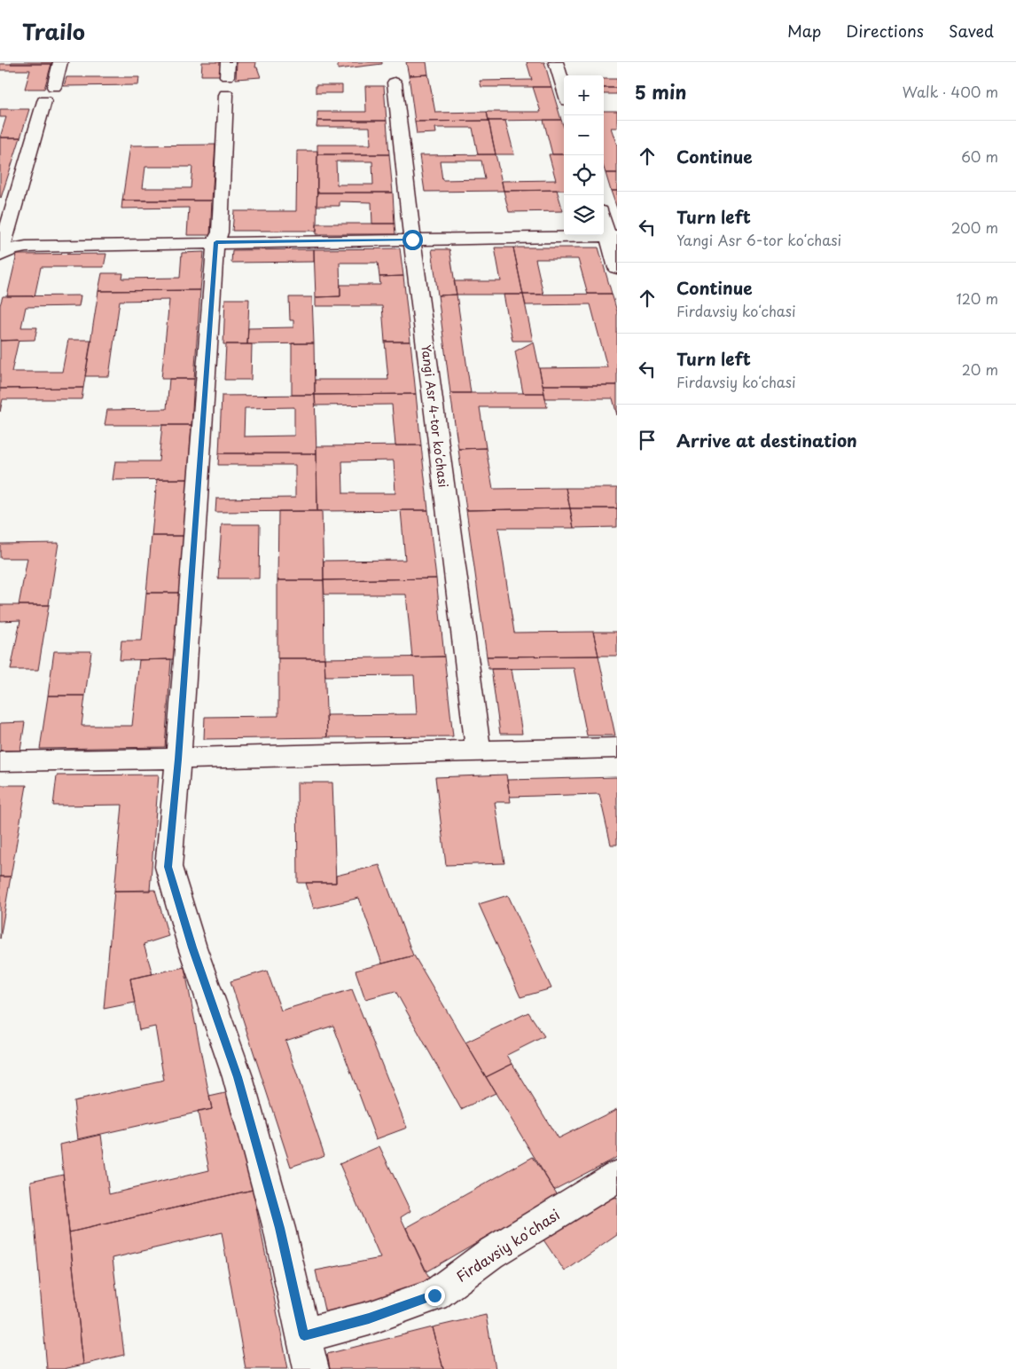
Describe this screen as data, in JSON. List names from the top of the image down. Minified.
{"streets":{"street":["Yangi Asr 4-tor koʻchasi","Firdavsiy koʻchasi"]},"page":{"header":"Trailo","nav":["Map","Directions","Saved"],"heading":["5 min","Walk · 400 m"],"map_buttons":["+","−"],"list":[["Continue","60 m"],["Turn left","Yangi Asr 6-tor koʻchasi","200 m"],["Continue","Firdavsiy koʻchasi","120 m"],["Turn left","Firdavsiy koʻchasi","20 m"],"Arrive at destination"]}}
